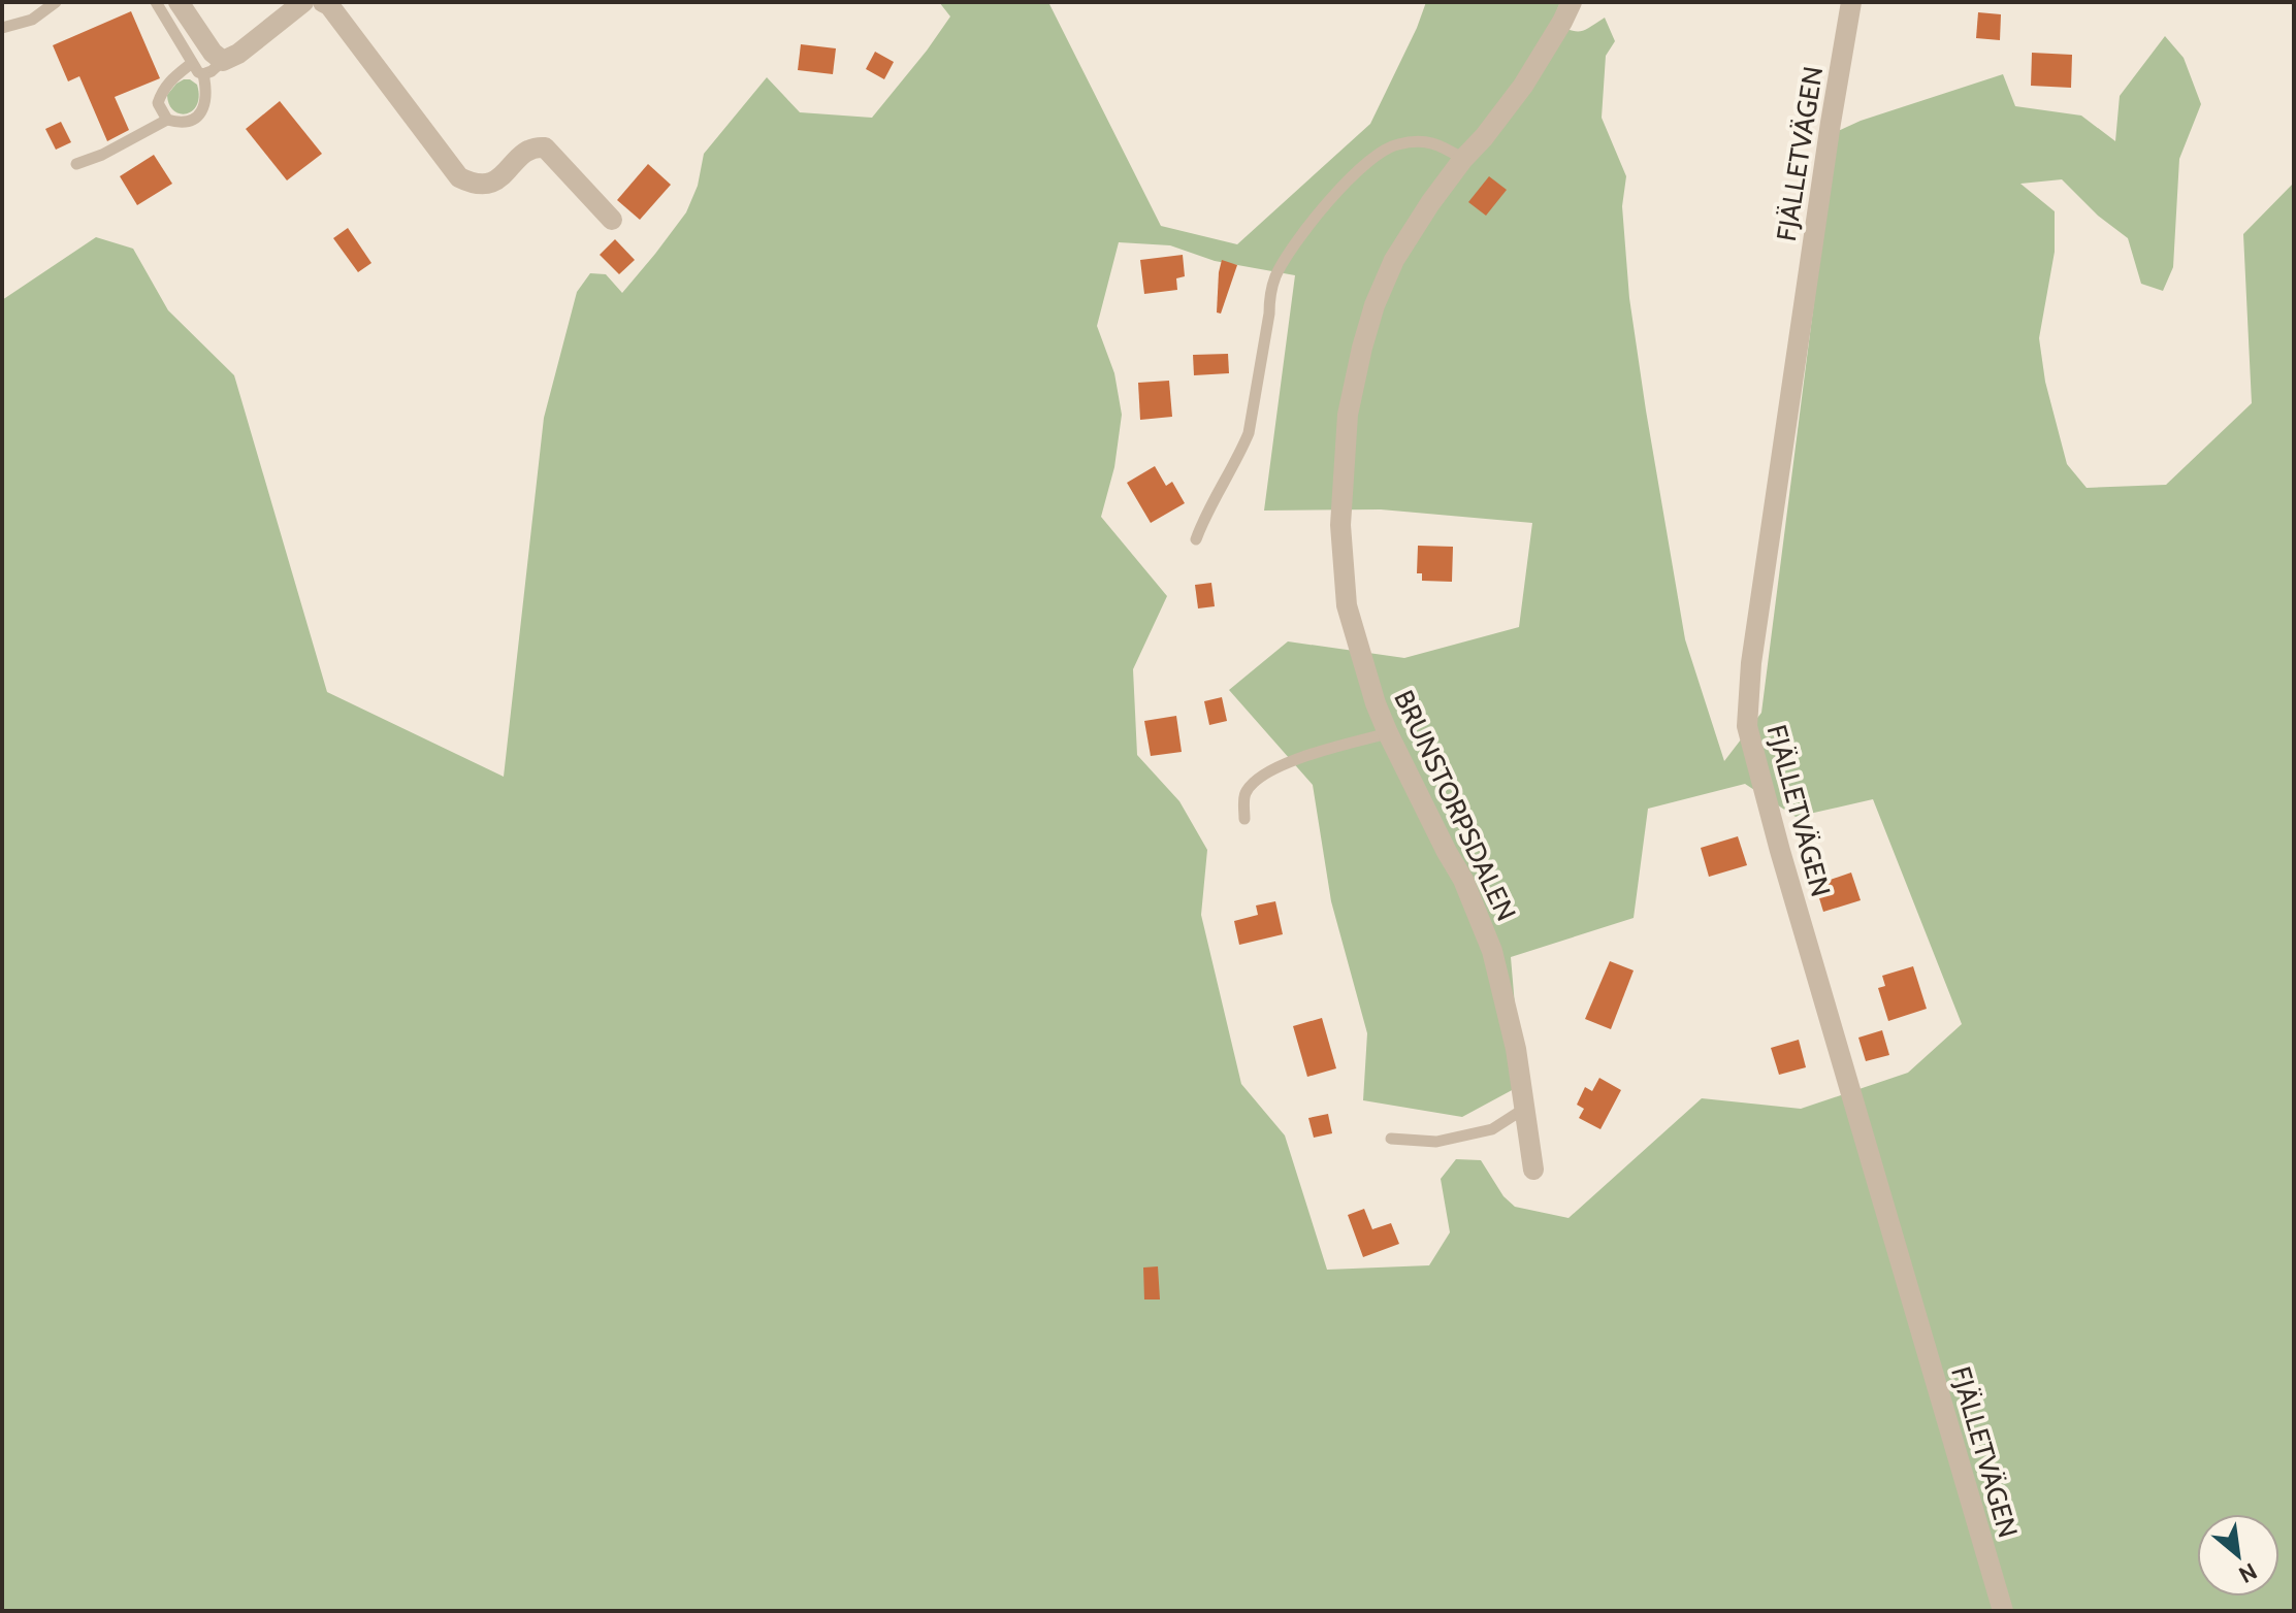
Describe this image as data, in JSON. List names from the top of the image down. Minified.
{"streets":{"street":["FJÄLLETVÄGEN","BRUNSTORPSDALEN"]},"north":"bottom right"}
